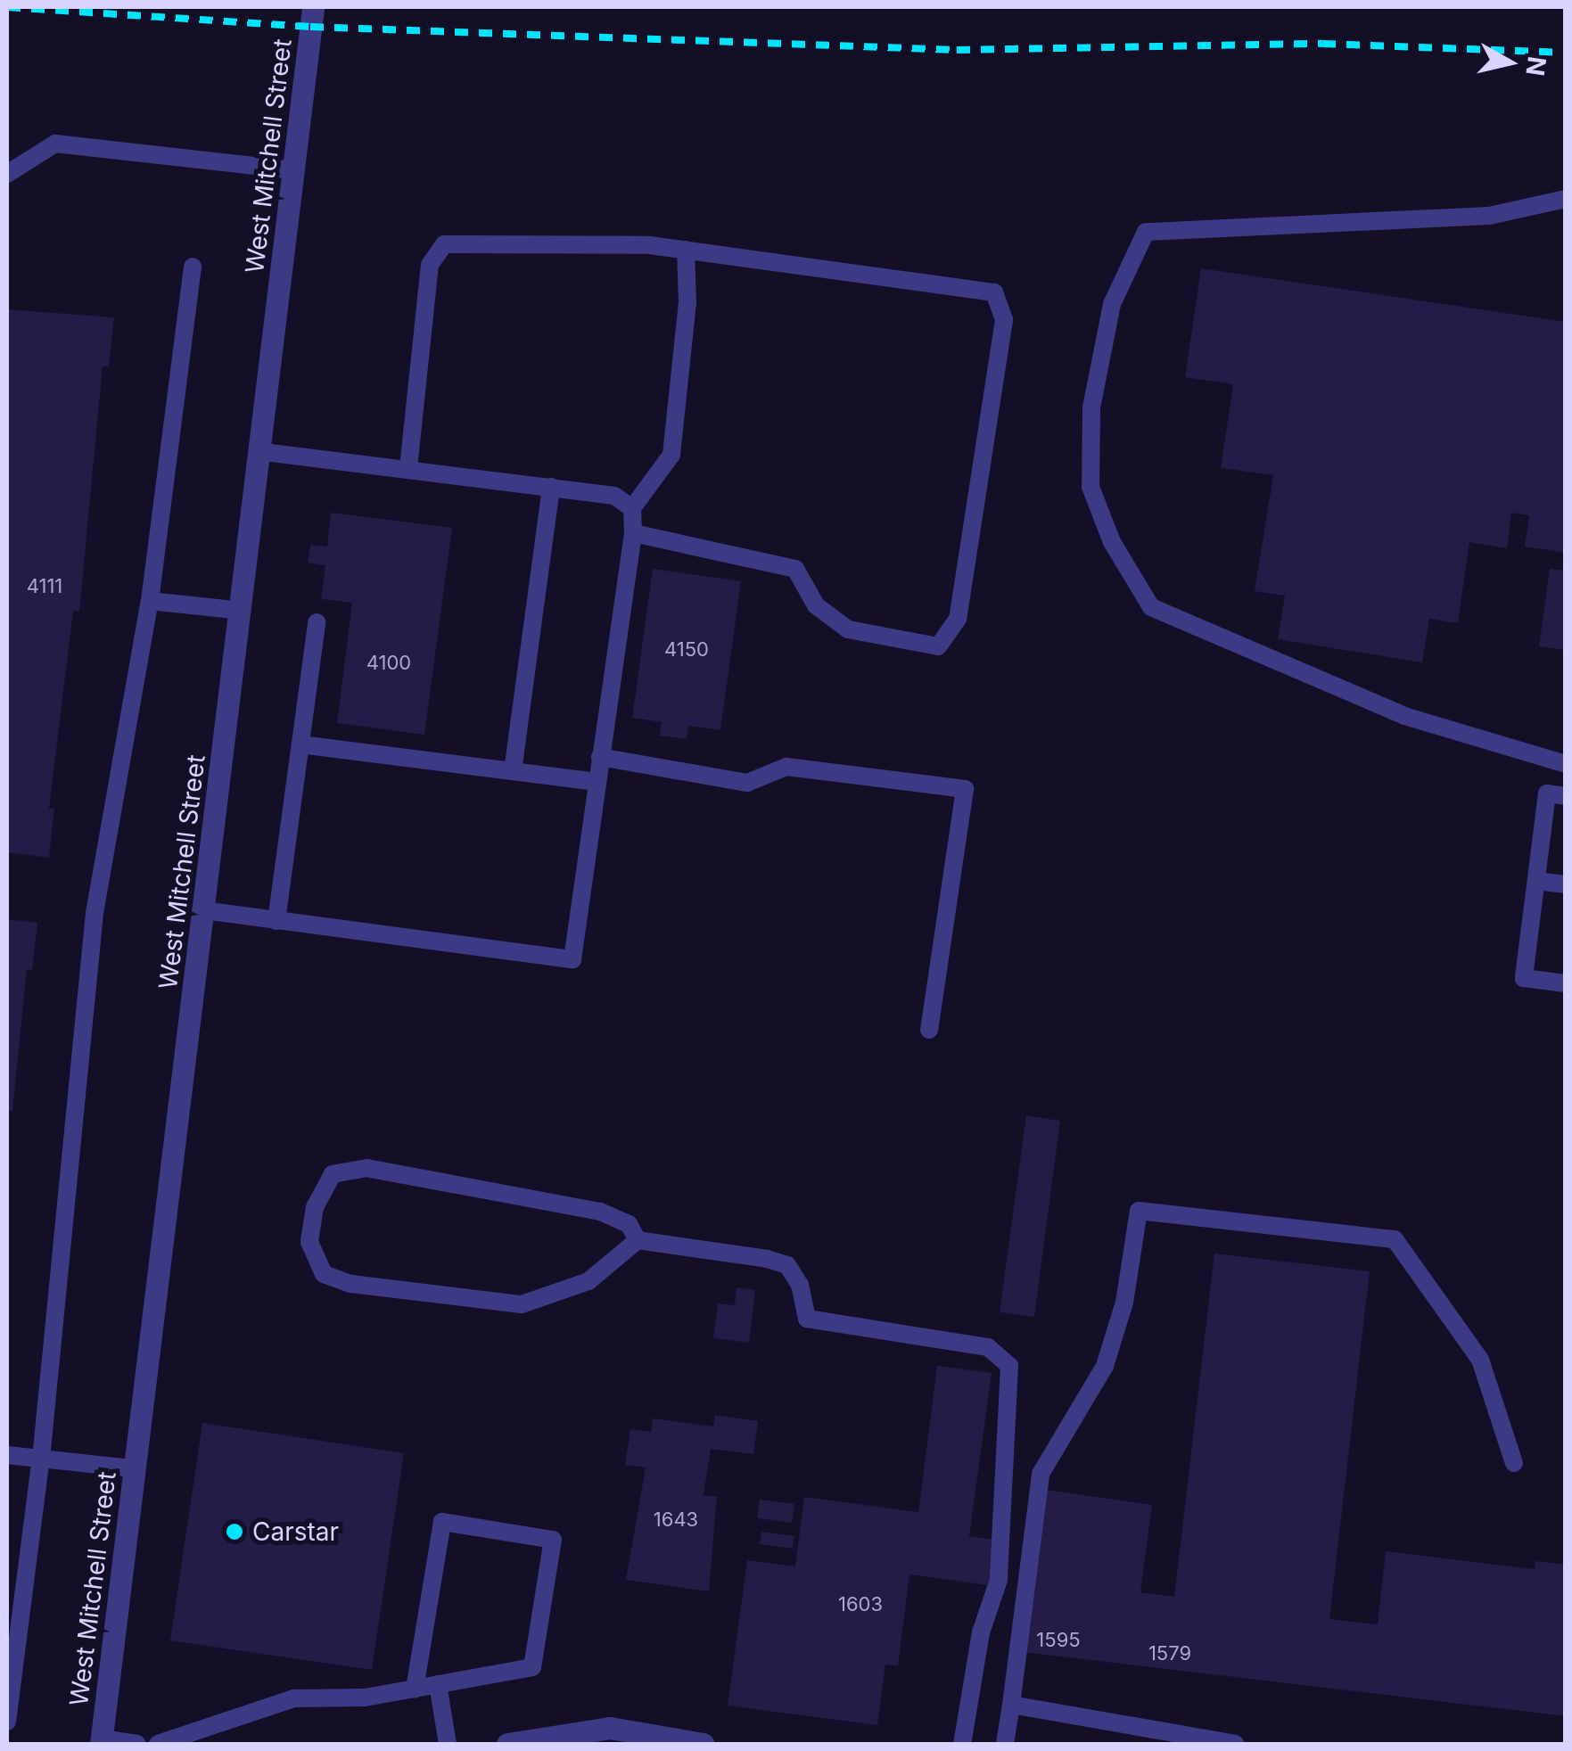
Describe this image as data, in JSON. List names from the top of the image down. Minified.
{"streets":{"street":["West Mitchell Street"]},"places":["Carstar"],"house_numbers":["4111","4150","4100","1643","1603","1595","1579"],"north":"right"}
